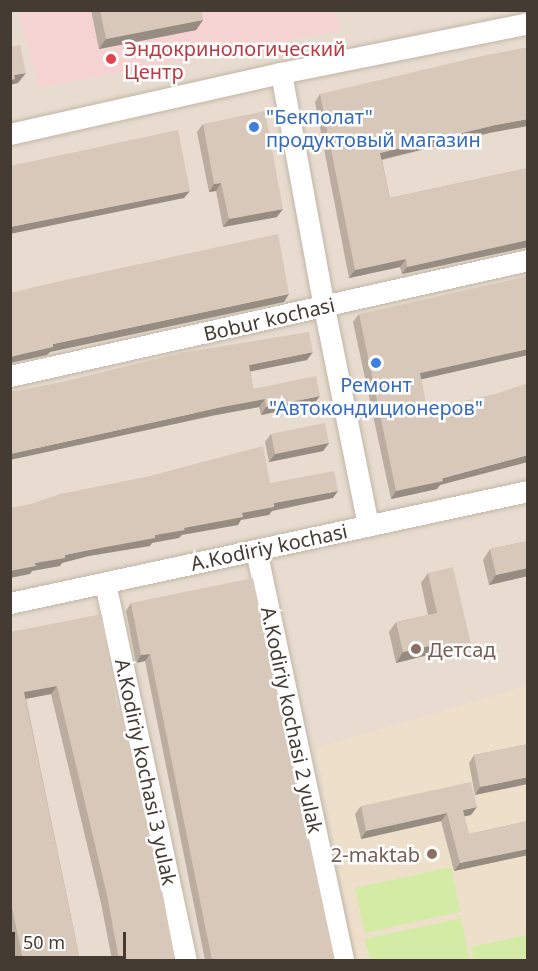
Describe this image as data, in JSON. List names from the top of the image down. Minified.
{"streets":{"street":["Bobur kochasi","A.Kodiriy kochasi","A.Kodiriy kochasi 2 yulak","A.Kodiriy kochasi 3 yulak"]},"crossings":[["A.Kodiriy kochasi","A.Kodiriy kochasi 2 yulak"],["A.Kodiriy kochasi","A.Kodiriy kochasi 3 yulak"]],"places":["Эндокринологический Центр","\"Бекполат\" продуктовый магазин","Ремонт \"Автокондиционеров\"","Детсад","2-maktab"],"scale_bar":"50 m"}
